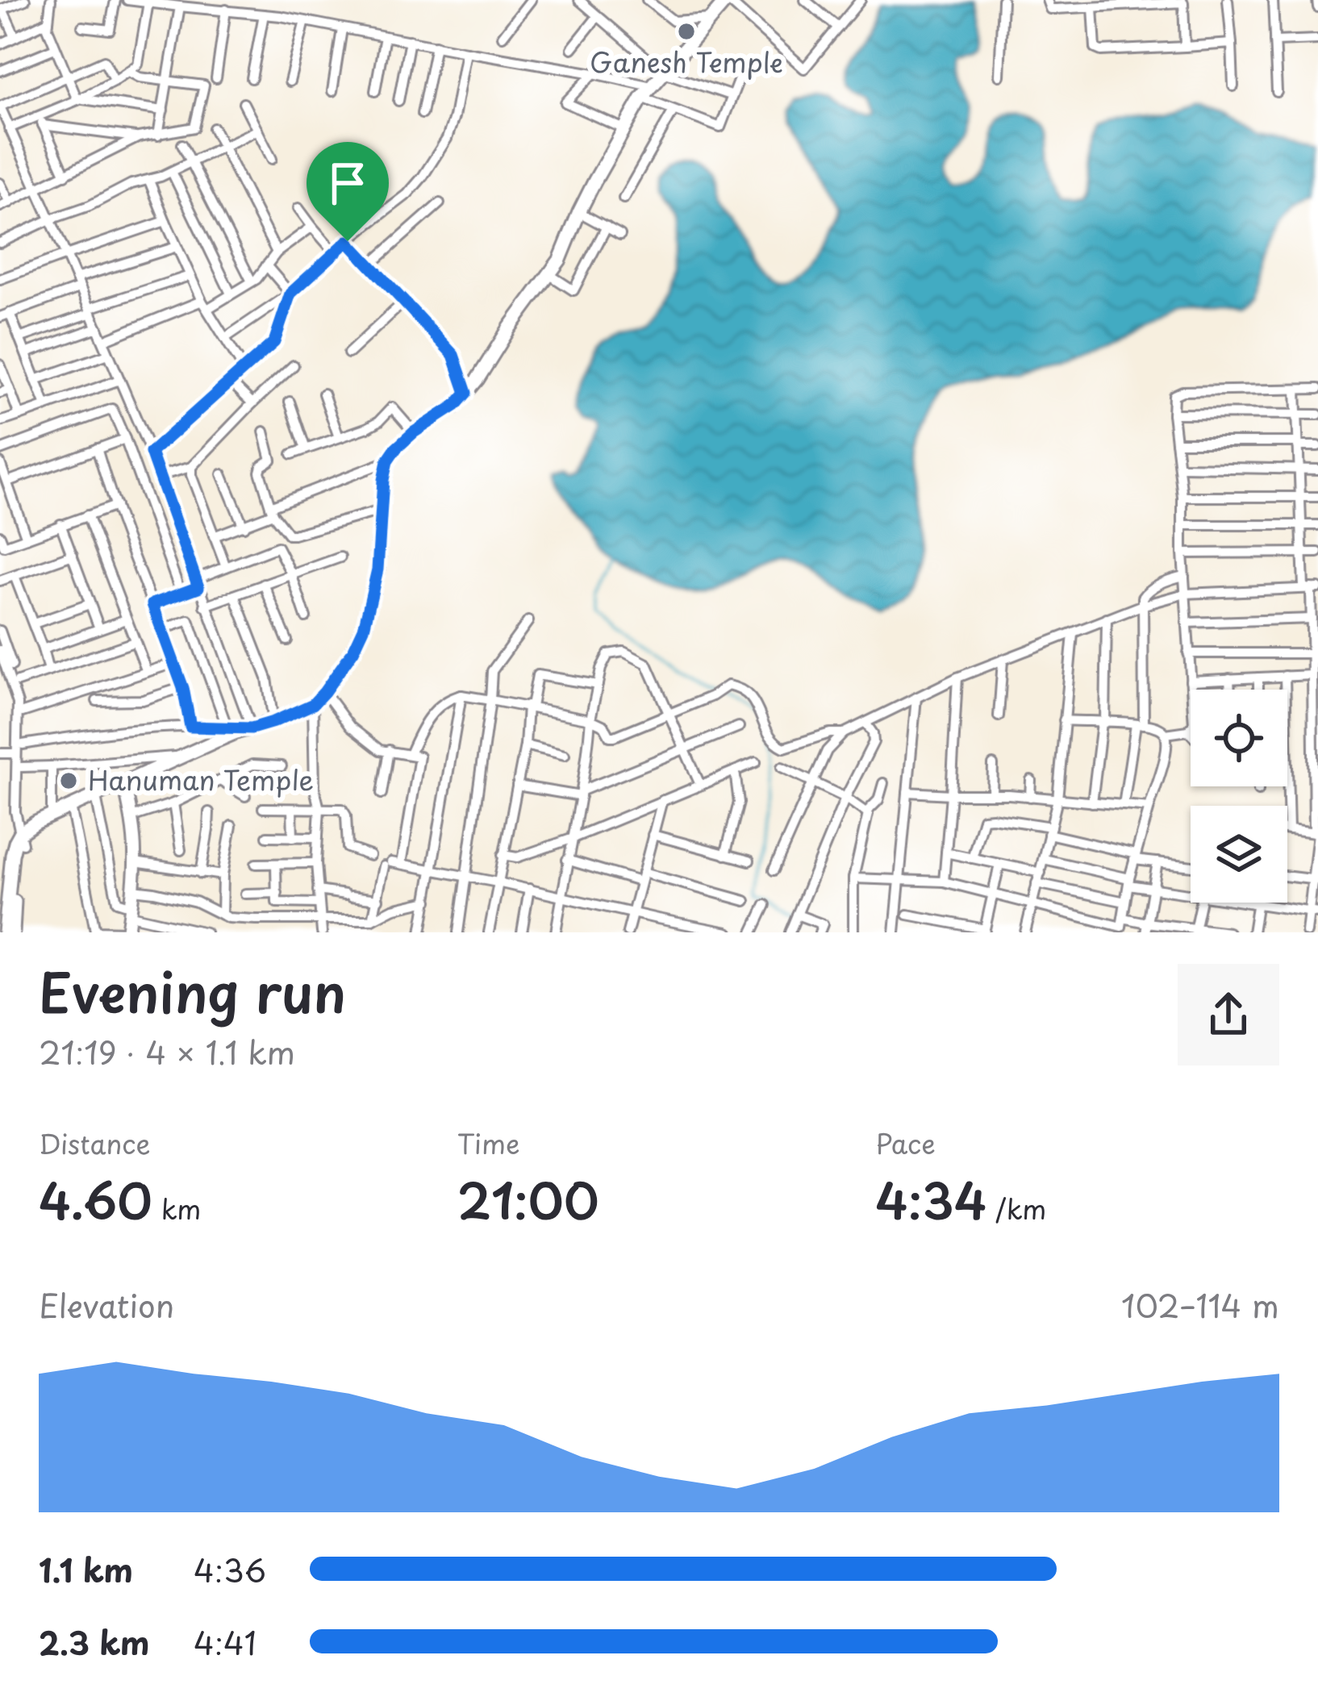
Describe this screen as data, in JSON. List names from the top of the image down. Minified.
{"places":["Ganesh Temple","Hanuman Temple"],"page":{"heading":["Evening run","21:19 · 4 × 1.1 km"],"stats":[["Distance","4.60 km"],["Time","21:00"],["Pace","4:34 /km"]],"chart":["Elevation","102–114 m"],"list":[{"name":"1.1 km","note":"4:36"},{"name":"2.3 km","note":"4:41"}]}}
